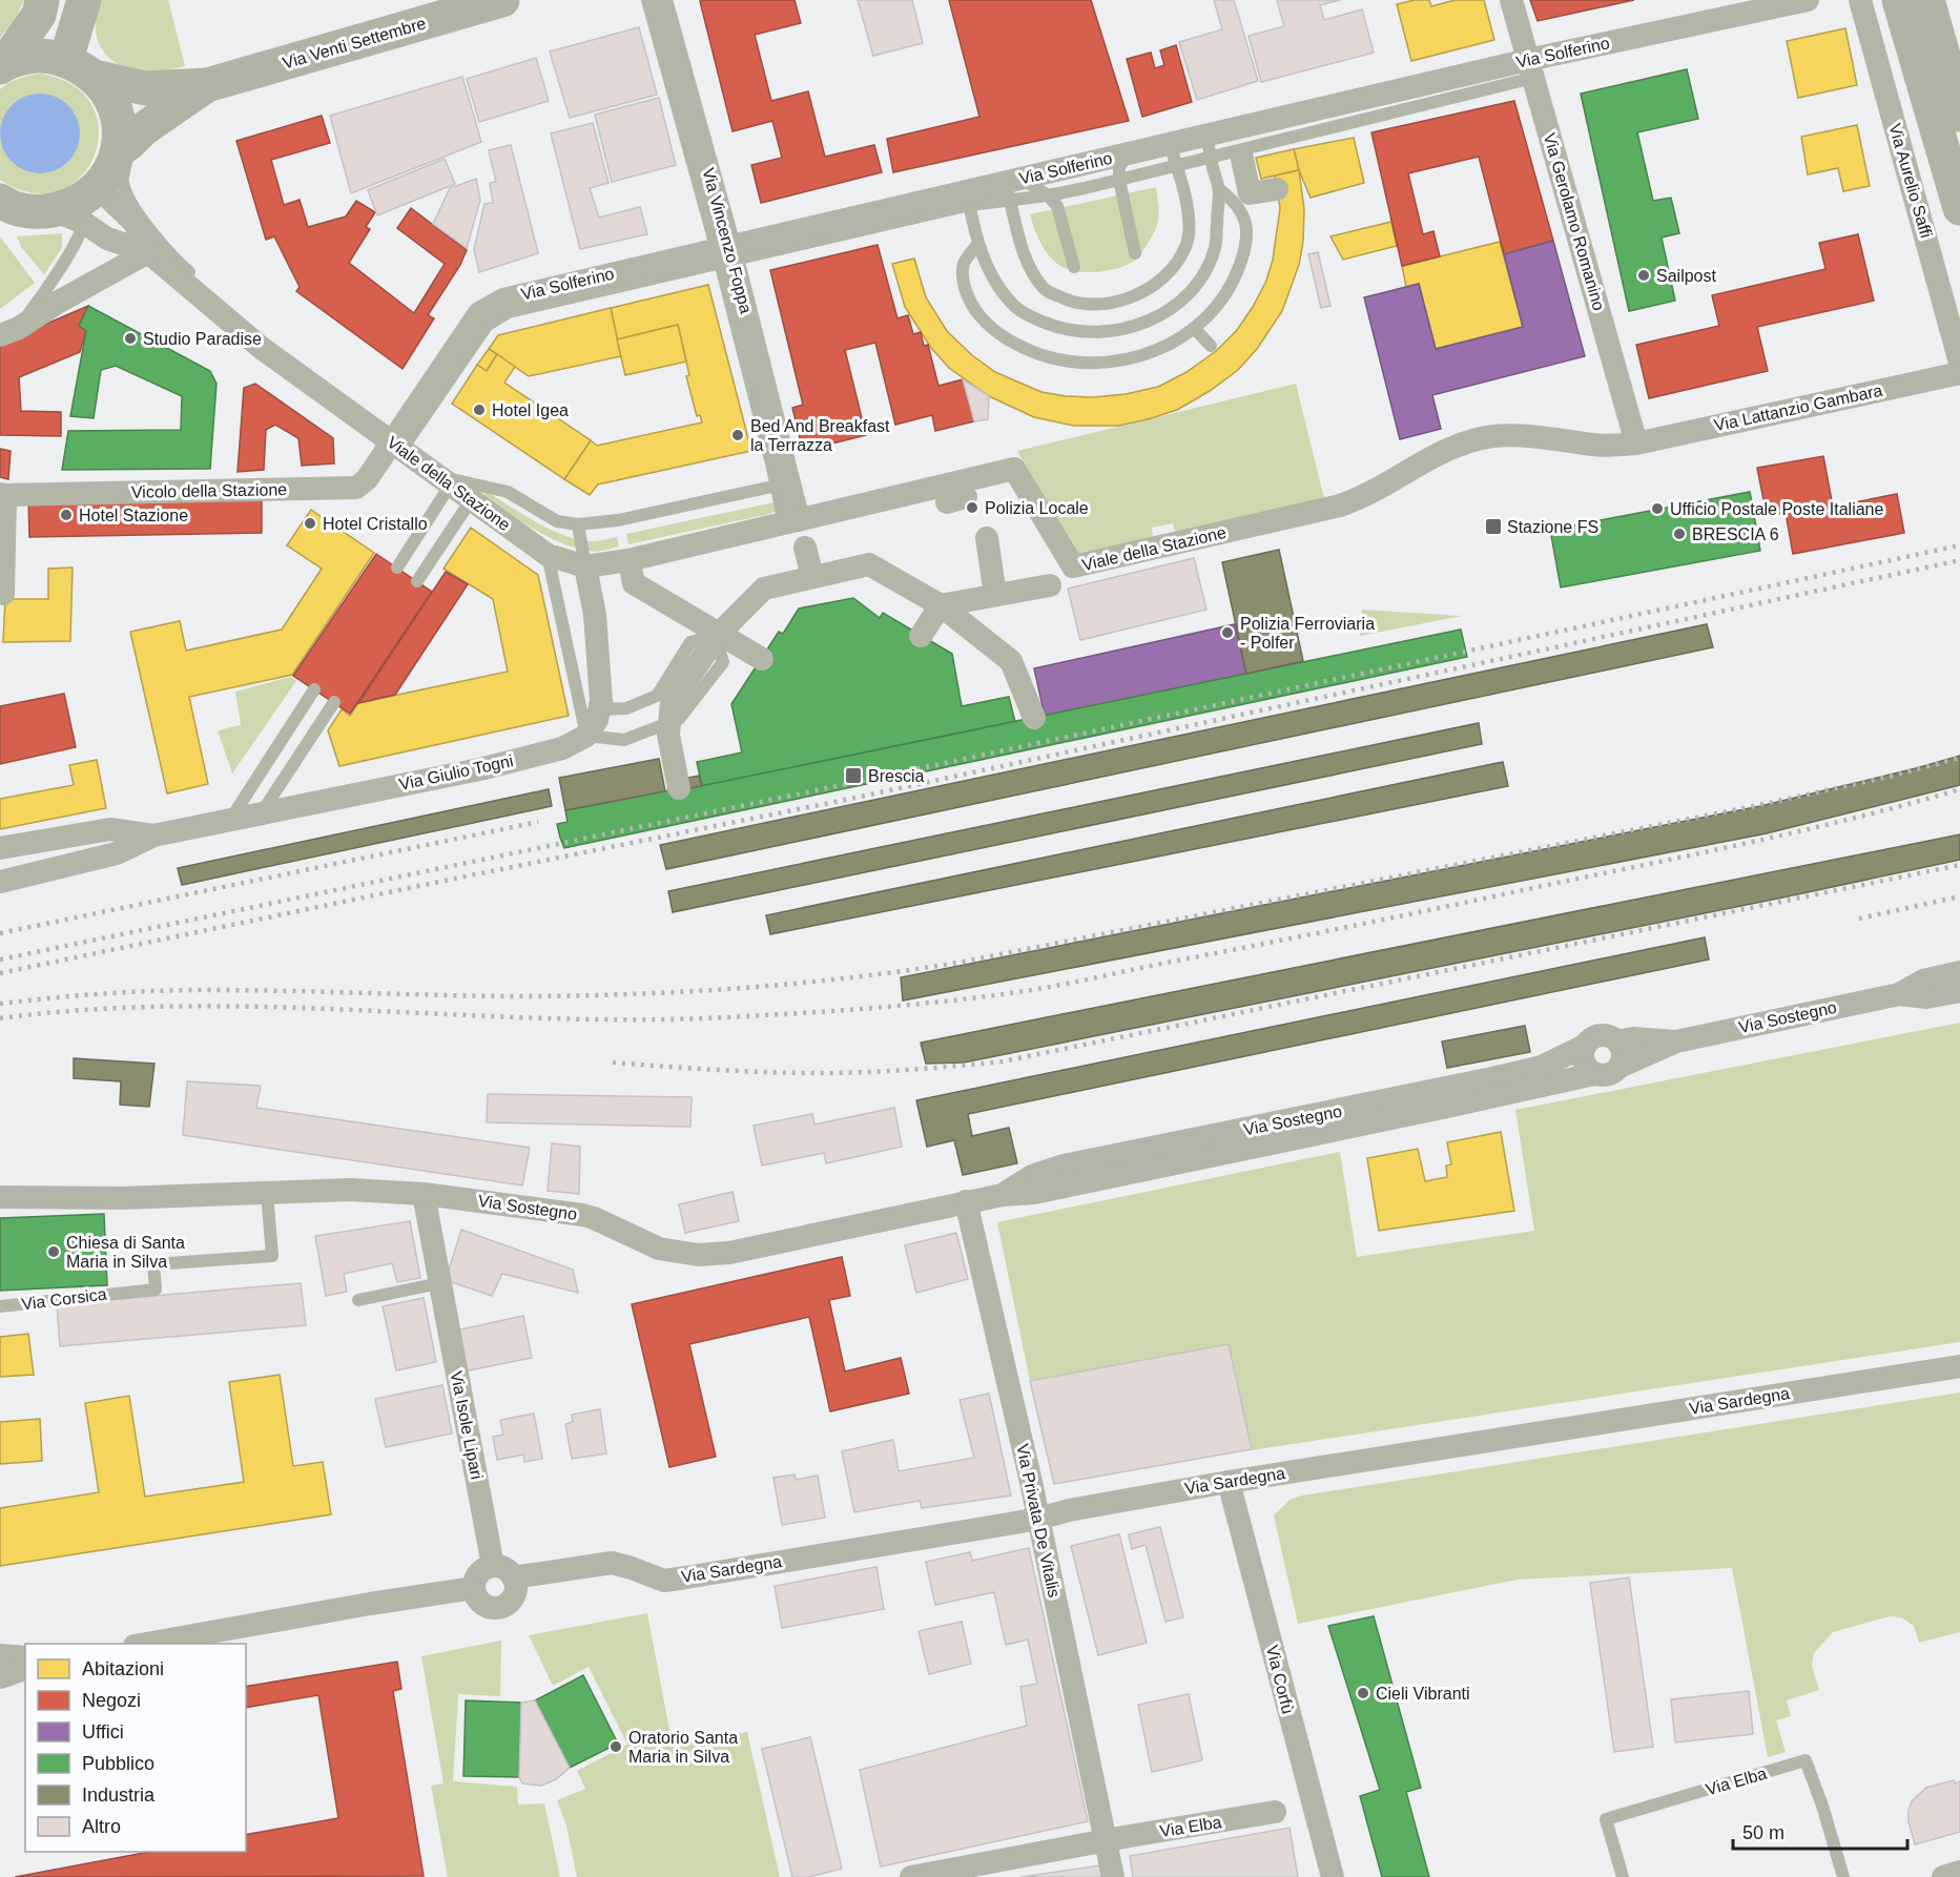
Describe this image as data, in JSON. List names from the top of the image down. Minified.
{"streets":{"main road":["Via Venti Settembre"],"street":["Via Solferino","Via Aurelio Saffi","Via Gerolamo Romanino","Via Vincenzo Foppa","Via Lattanzio Gambara","Viale della Stazione","Vicolo della Stazione","Via Giulio Togni","Via Sostegno","Via Sardegna","Via Isole Lipari","Via Privata De Vitalis","Via Corfù","Via Elba"],"lane":["Via Corsica"]},"crossings":[["Via Solferino","Via Gerolamo Romanino"],["Via Solferino","Via Vincenzo Foppa"],["Via Solferino","Viale della Stazione"],["Via Solferino","Vicolo della Stazione"],["Via Gerolamo Romanino","Via Lattanzio Gambara"],["Via Lattanzio Gambara","Viale della Stazione"],["Viale della Stazione","Vicolo della Stazione"],["Via Sostegno","Via Corsica"],["Via Sostegno","Via Isole Lipari"],["Via Sostegno","Via Privata De Vitalis"],["Via Sardegna","Via Isole Lipari"],["Via Sardegna","Via Privata De Vitalis"],["Via Sardegna","Via Corfù"],["Via Privata De Vitalis","Via Elba"]],"places":{"other":["Sailpost","Studio Paradise","Hotel Igea","Bed And Breakfast la Terrazza","Polizia Locale","Ufficio Postale Poste Italiane","Hotel Stazione","Hotel Cristallo","BRESCIA 6","Polizia Ferroviaria - Polfer","Chiesa di Santa Maria in Silva","Cieli Vibranti","Oratorio Santa Maria in Silva"],"transit":["Stazione FS","Brescia"]},"legend":["Abitazioni","Negozi","Uffici","Pubblico","Industria","Altro"],"scale_bar":"50 m"}
